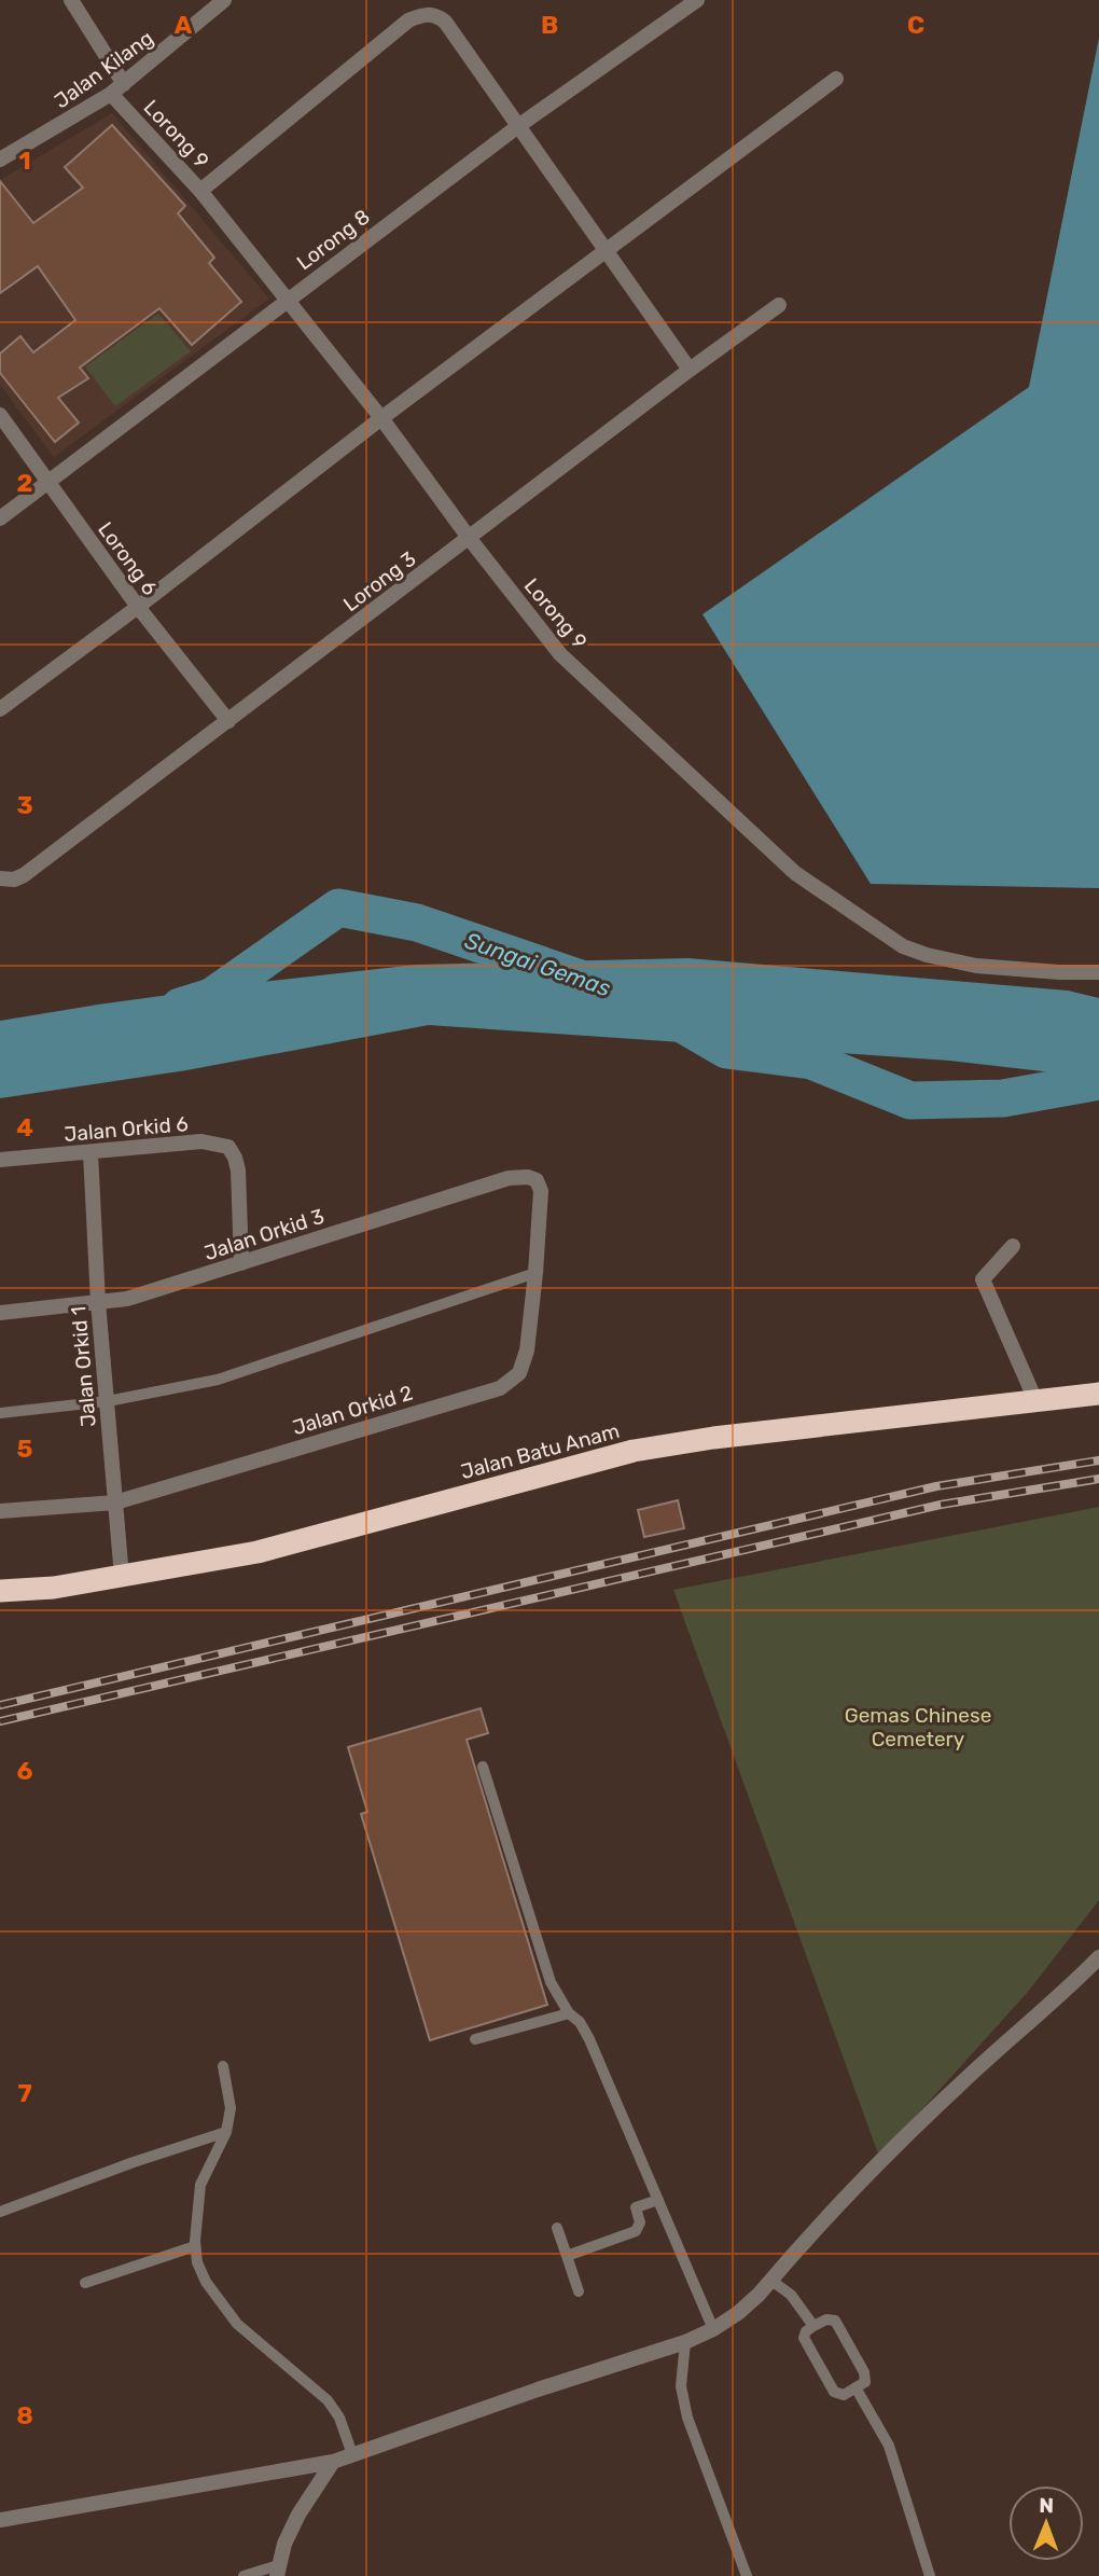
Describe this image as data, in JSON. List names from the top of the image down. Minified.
{"streets":{"highway":["Jalan Batu Anam"],"street":["Jalan Kilang","Lorong 9","Lorong 8","Lorong 6","Lorong 3","Jalan Orkid 6","Jalan Orkid 3","Jalan Orkid 1","Jalan Orkid 2"]},"crossings":[["Jalan Kilang","Lorong 9"],["Lorong 9","Lorong 8"],["Lorong 9","Lorong 3"],["Lorong 8","Lorong 6"],["Lorong 6","Lorong 3"],["Jalan Orkid 6","Jalan Orkid 3"],["Jalan Orkid 6","Jalan Orkid 1"],["Jalan Orkid 3","Jalan Orkid 1"],["Jalan Orkid 3","Jalan Orkid 2"],["Jalan Orkid 1","Jalan Orkid 2"],["Jalan Orkid 1","Jalan Batu Anam"]],"water":["Sungai Gemas"],"parks":["Gemas Chinese Cemetery"],"north":"top","grid":{"columns":["A","B","C"],"rows":["1","2","3","4","5","6","7","8"]}}
